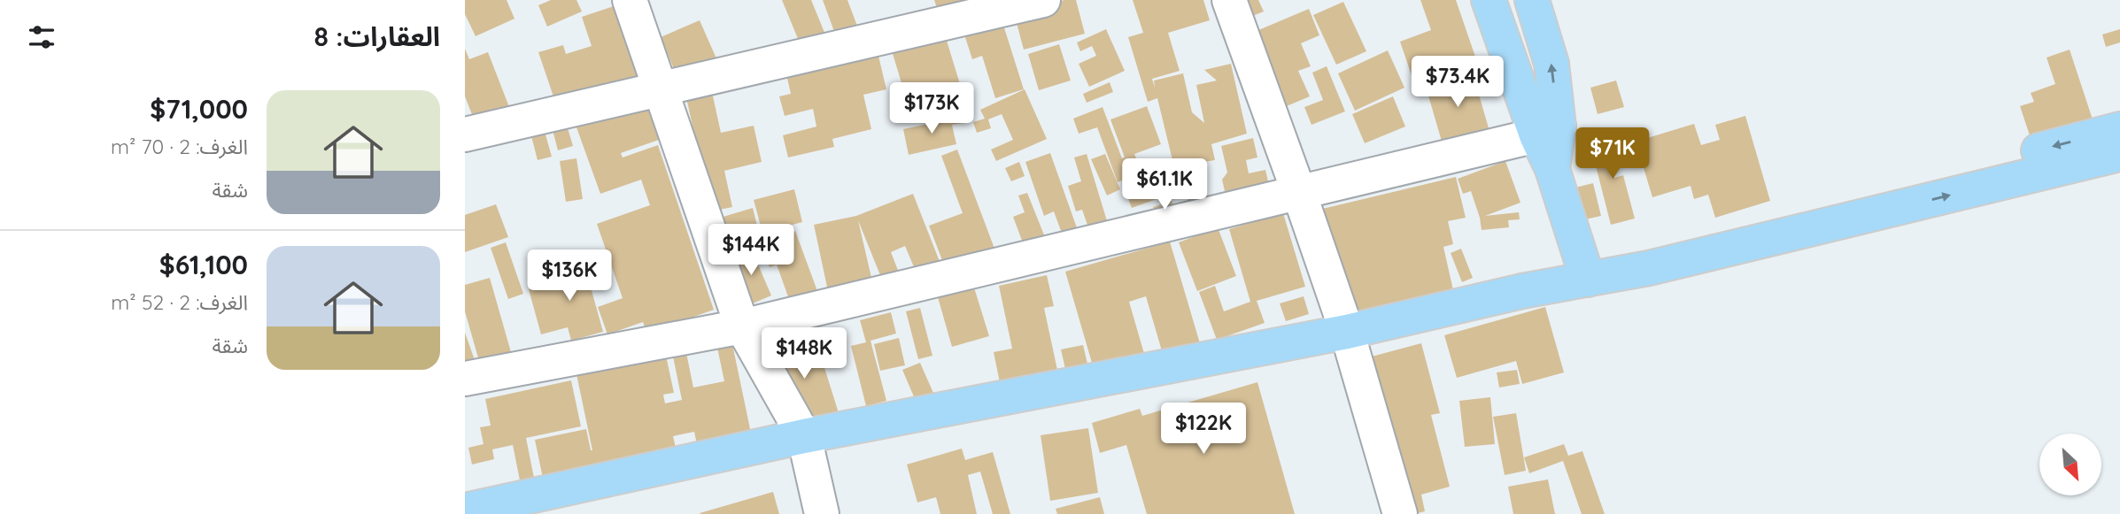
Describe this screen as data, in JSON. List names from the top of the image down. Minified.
{"north":"bottom right","page":{"heading":"العقارات: 8","price":["$73.4K","$173K","$71K","$61.1K","$144K","$136K","$148K","$122K"],"list":[{"name":"$71,000","note":"الغرف: 2 · 70 m² · شقة"},{"name":"$61,100","note":"الغرف: 2 · 52 m² · شقة"}]}}
